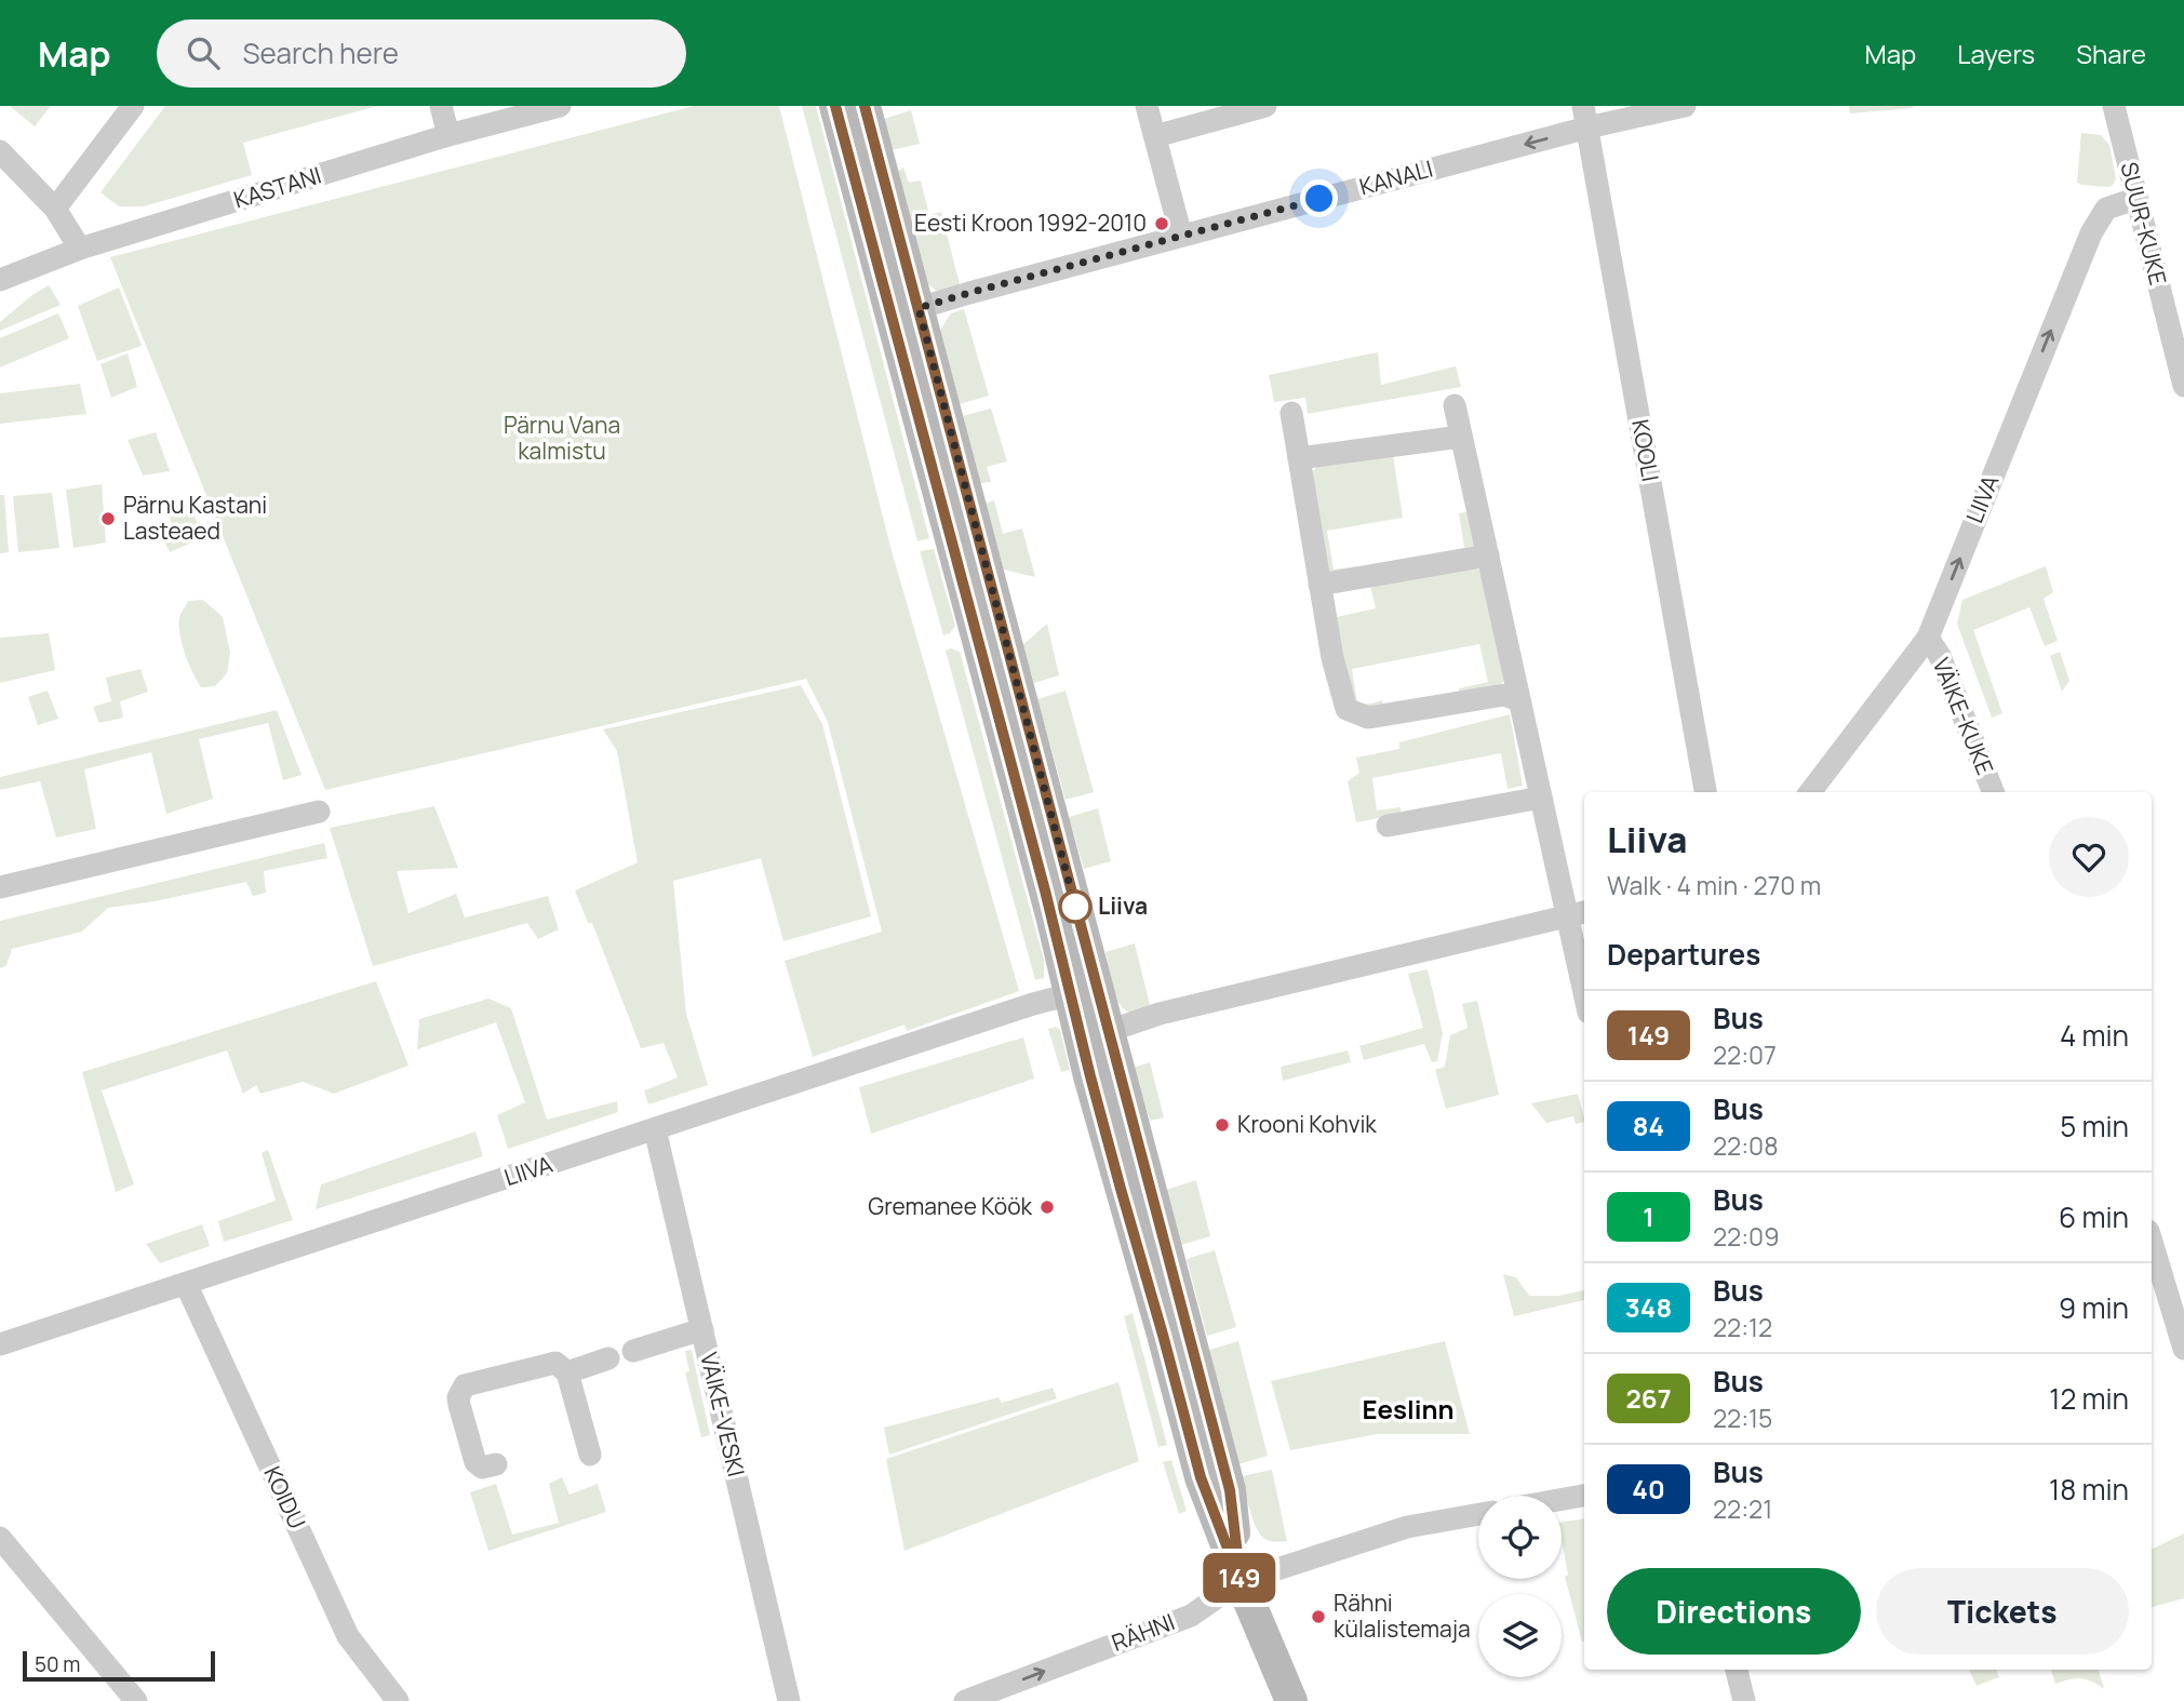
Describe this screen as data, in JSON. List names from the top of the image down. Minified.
{"streets":{"street":["KANALI","KASTANI","SUUR-KUKE","KOOLI","LIIVA","VÄIKE-KUKE","VÄIKE-VESKI","KOIDU","RÄHNI"]},"crossings":[["KANALI","KOOLI"],["SUUR-KUKE","LIIVA"],["LIIVA","VÄIKE-KUKE"],["LIIVA","VÄIKE-VESKI"],["LIIVA","KOIDU"]],"one_way":["KANALI","RÄHNI"],"districts":["Eeslinn"],"parks":["Pärnu Vana kalmistu"],"places":["Eesti Kroon 1992-2010","Pärnu Kastani Lasteaed","Liiva","Krooni Kohvik","Gremanee Köök","Rähni külalistemaja"],"lines":["bus line 149"],"scale_bar":"50 m","page":{"header":"Map","search":"Search here","nav":["Map","Layers","Share"],"on_map":"149","heading":[["Liiva","Walk · 4 min · 270 m"],"Departures"],"list":[{"mark":"149","name":"Bus","note":"22:07","value":"4 min"},{"mark":"84","name":"Bus","note":"22:08","value":"5 min"},{"mark":"1","name":"Bus","note":"22:09","value":"6 min"},{"mark":"348","name":"Bus","note":"22:12","value":"9 min"},{"mark":"267","name":"Bus","note":"22:15","value":"12 min"},{"mark":"40","name":"Bus","note":"22:21","value":"18 min"}],"buttons":["Directions","Tickets"],"scale":"50 m"}}
